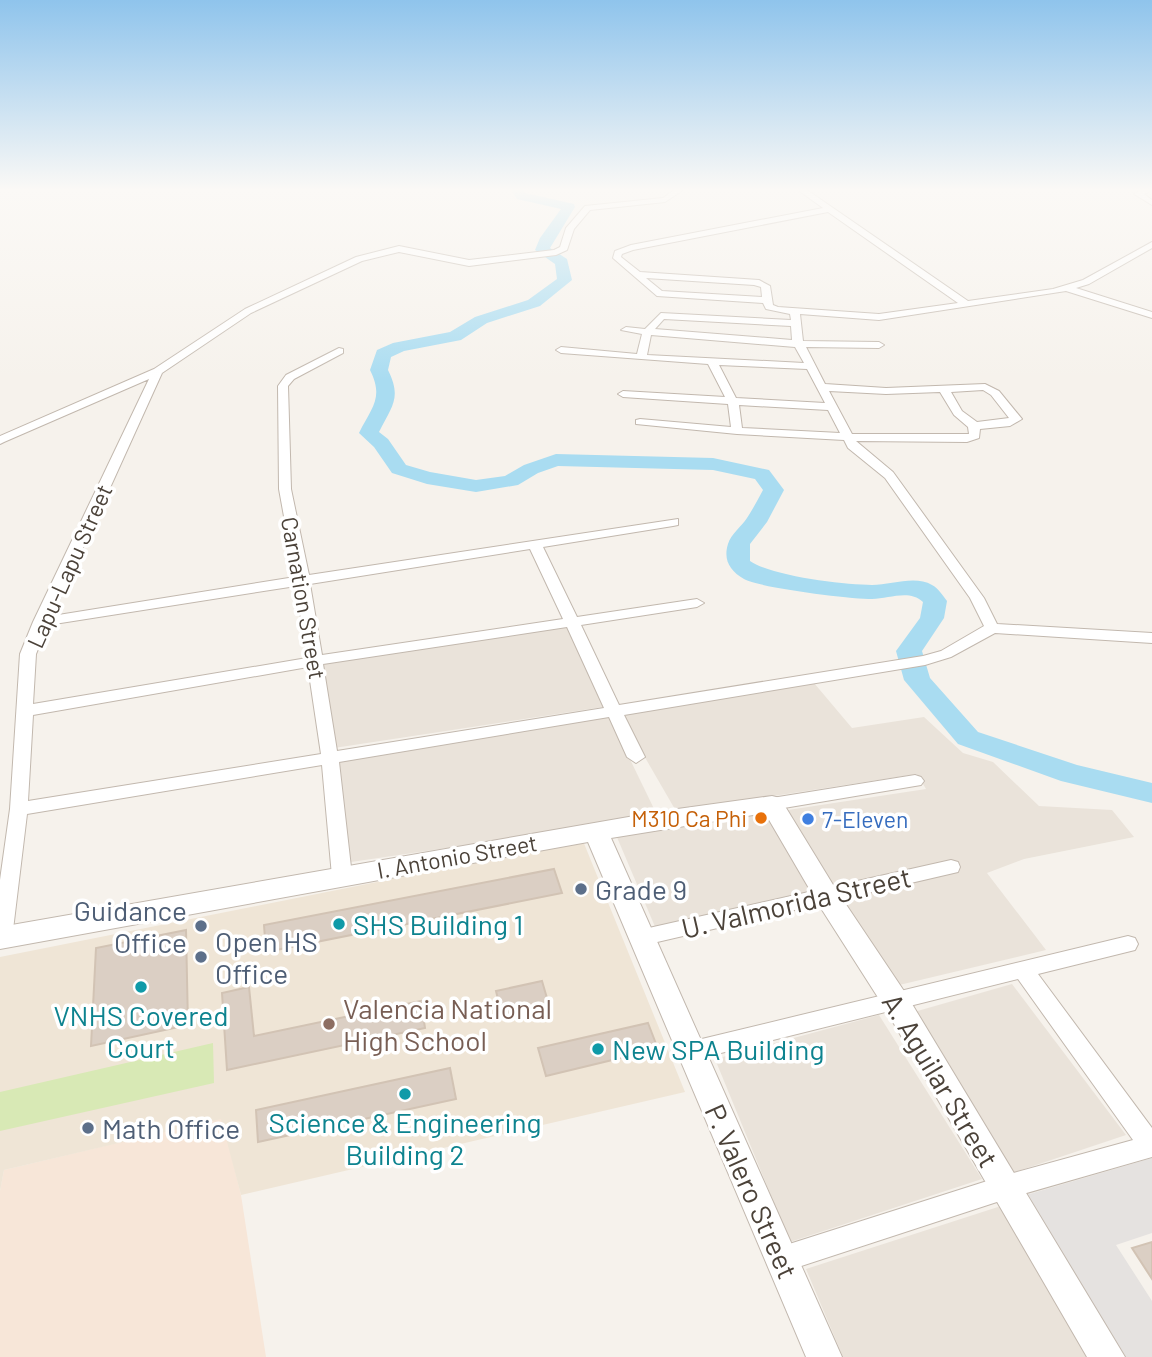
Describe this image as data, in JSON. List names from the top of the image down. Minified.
{"streets":{"street":["Lapu-Lapu Street","Carnation Street","I. Antonio Street","U. Valmorida Street","A. Aguilar Street","P. Valero Street"]},"crossings":[["Lapu-Lapu Street","I. Antonio Street"],["Carnation Street","I. Antonio Street"],["I. Antonio Street","A. Aguilar Street"],["I. Antonio Street","P. Valero Street"],["U. Valmorida Street","A. Aguilar Street"],["U. Valmorida Street","P. Valero Street"]],"places":["M310 Ca Phi","7-Eleven","Grade 9","SHS Building 1","Guidance Office","Open HS Office","VNHS Covered Court","Valencia National High School","New SPA Building","Science & Engineering Building 2","Math Office"]}
